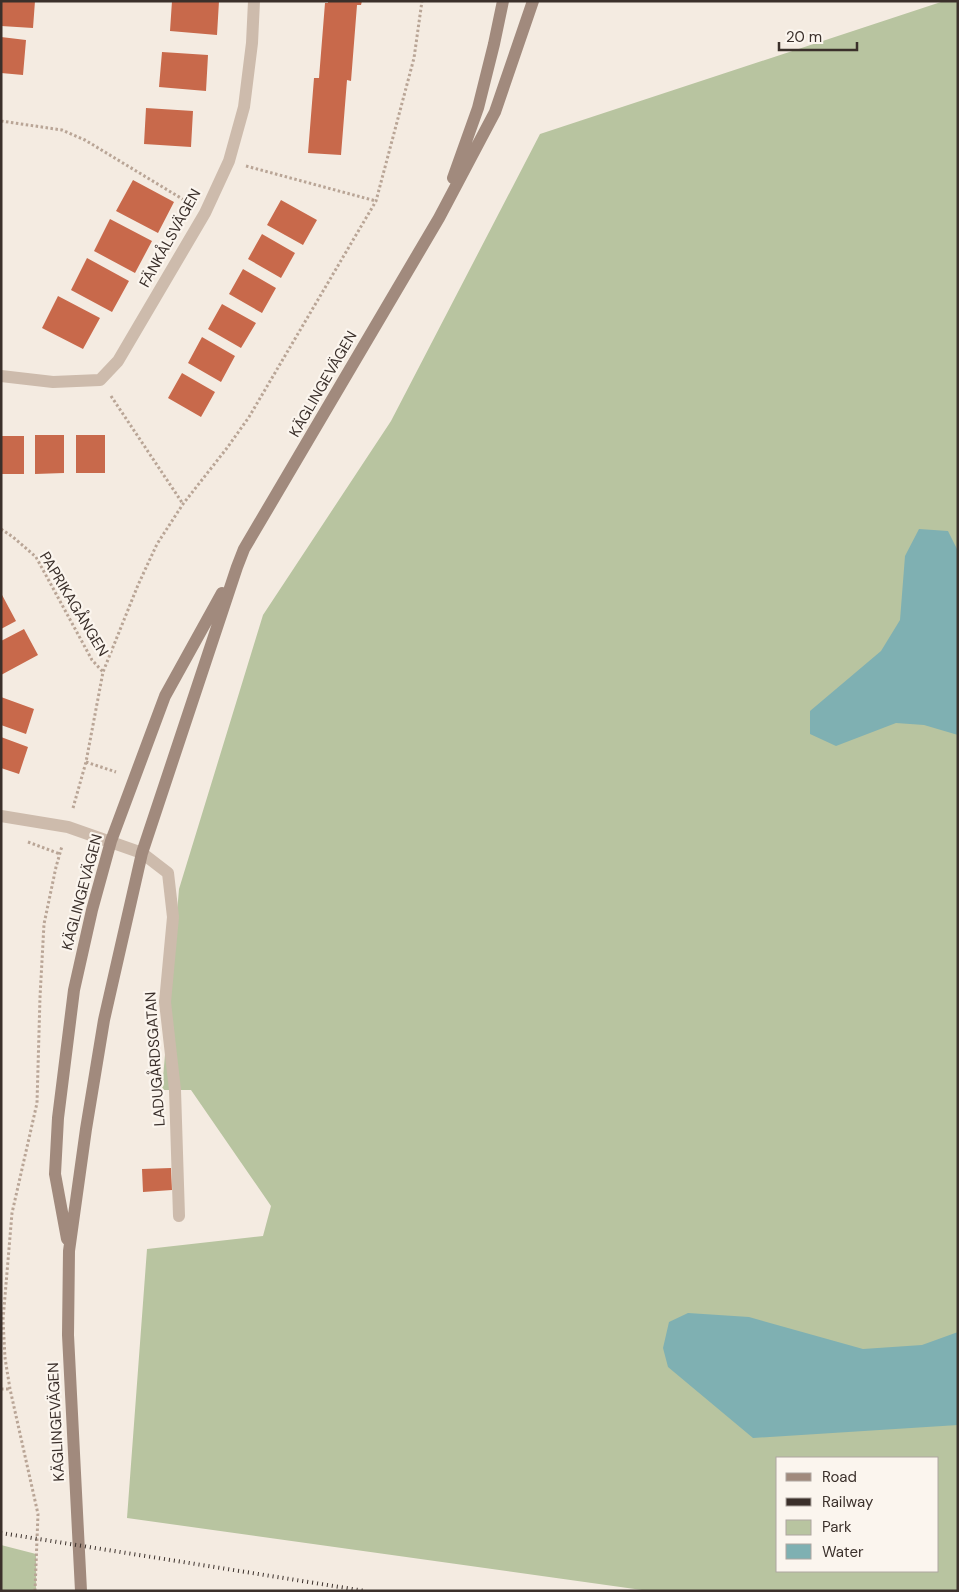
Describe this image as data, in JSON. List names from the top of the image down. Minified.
{"streets":{"main road":["KÄGLINGEVÄGEN"],"street":["FÄNKÅLSVÄGEN","LADUGÅRDSGATAN"],"path":["PAPRIKAGÅNGEN"]},"crossings":[["KÄGLINGEVÄGEN","LADUGÅRDSGATAN"]],"legend":["Road","Railway","Park","Water"],"scale_bar":"20 m"}
